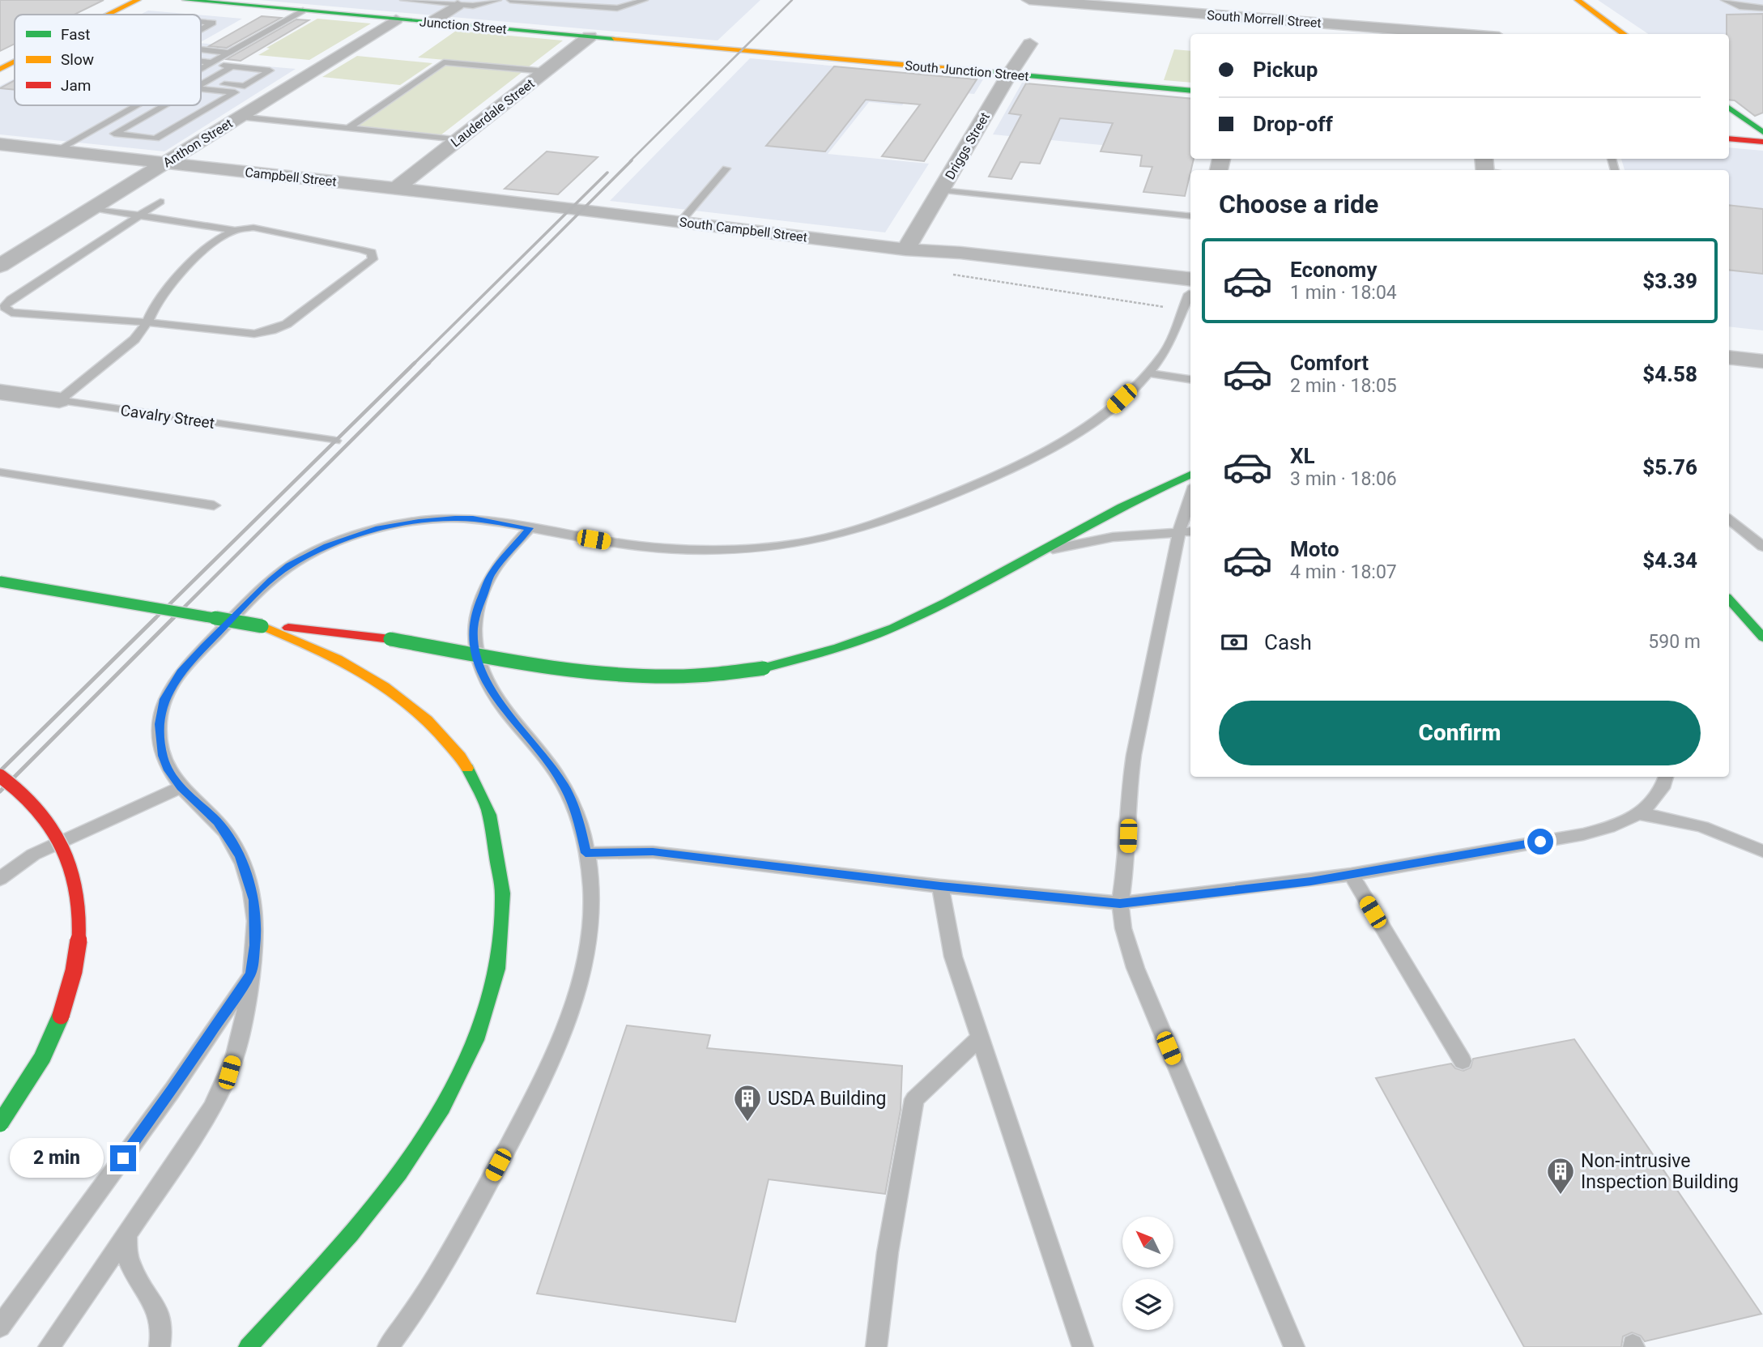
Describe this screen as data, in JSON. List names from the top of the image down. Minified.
{"streets":{"main road":["Junction Street","South Junction Street"],"street":["South Morrell Street","Lauderdale Street","Anthon Street","Driggs Street","Campbell Street","South Campbell Street","Cavalry Street"]},"crossings":[["Junction Street","South Junction Street"],["Junction Street","Lauderdale Street"],["Junction Street","Anthon Street"],["South Junction Street","Driggs Street"],["Lauderdale Street","Campbell Street"],["Anthon Street","Campbell Street"],["Driggs Street","South Campbell Street"],["Campbell Street","South Campbell Street"]],"places":{"building":["USDA Building","Non-intrusive Inspection Building"]},"legend":["Fast","Slow","Jam"],"north":"top left","page":{"banner":["Pickup","Drop-off"],"heading":"Choose a ride","list":[{"name":"Economy","note":"1 min · 18:04","value":"$3.39"},{"name":"Comfort","note":"2 min · 18:05","value":"$4.58"},{"name":"XL","note":"3 min · 18:06","value":"$5.76"},{"name":"Moto","note":"4 min · 18:07","value":"$4.34"}],"pay":["Cash","590 m"],"buttons":"Confirm","bubble":"2 min"}}
